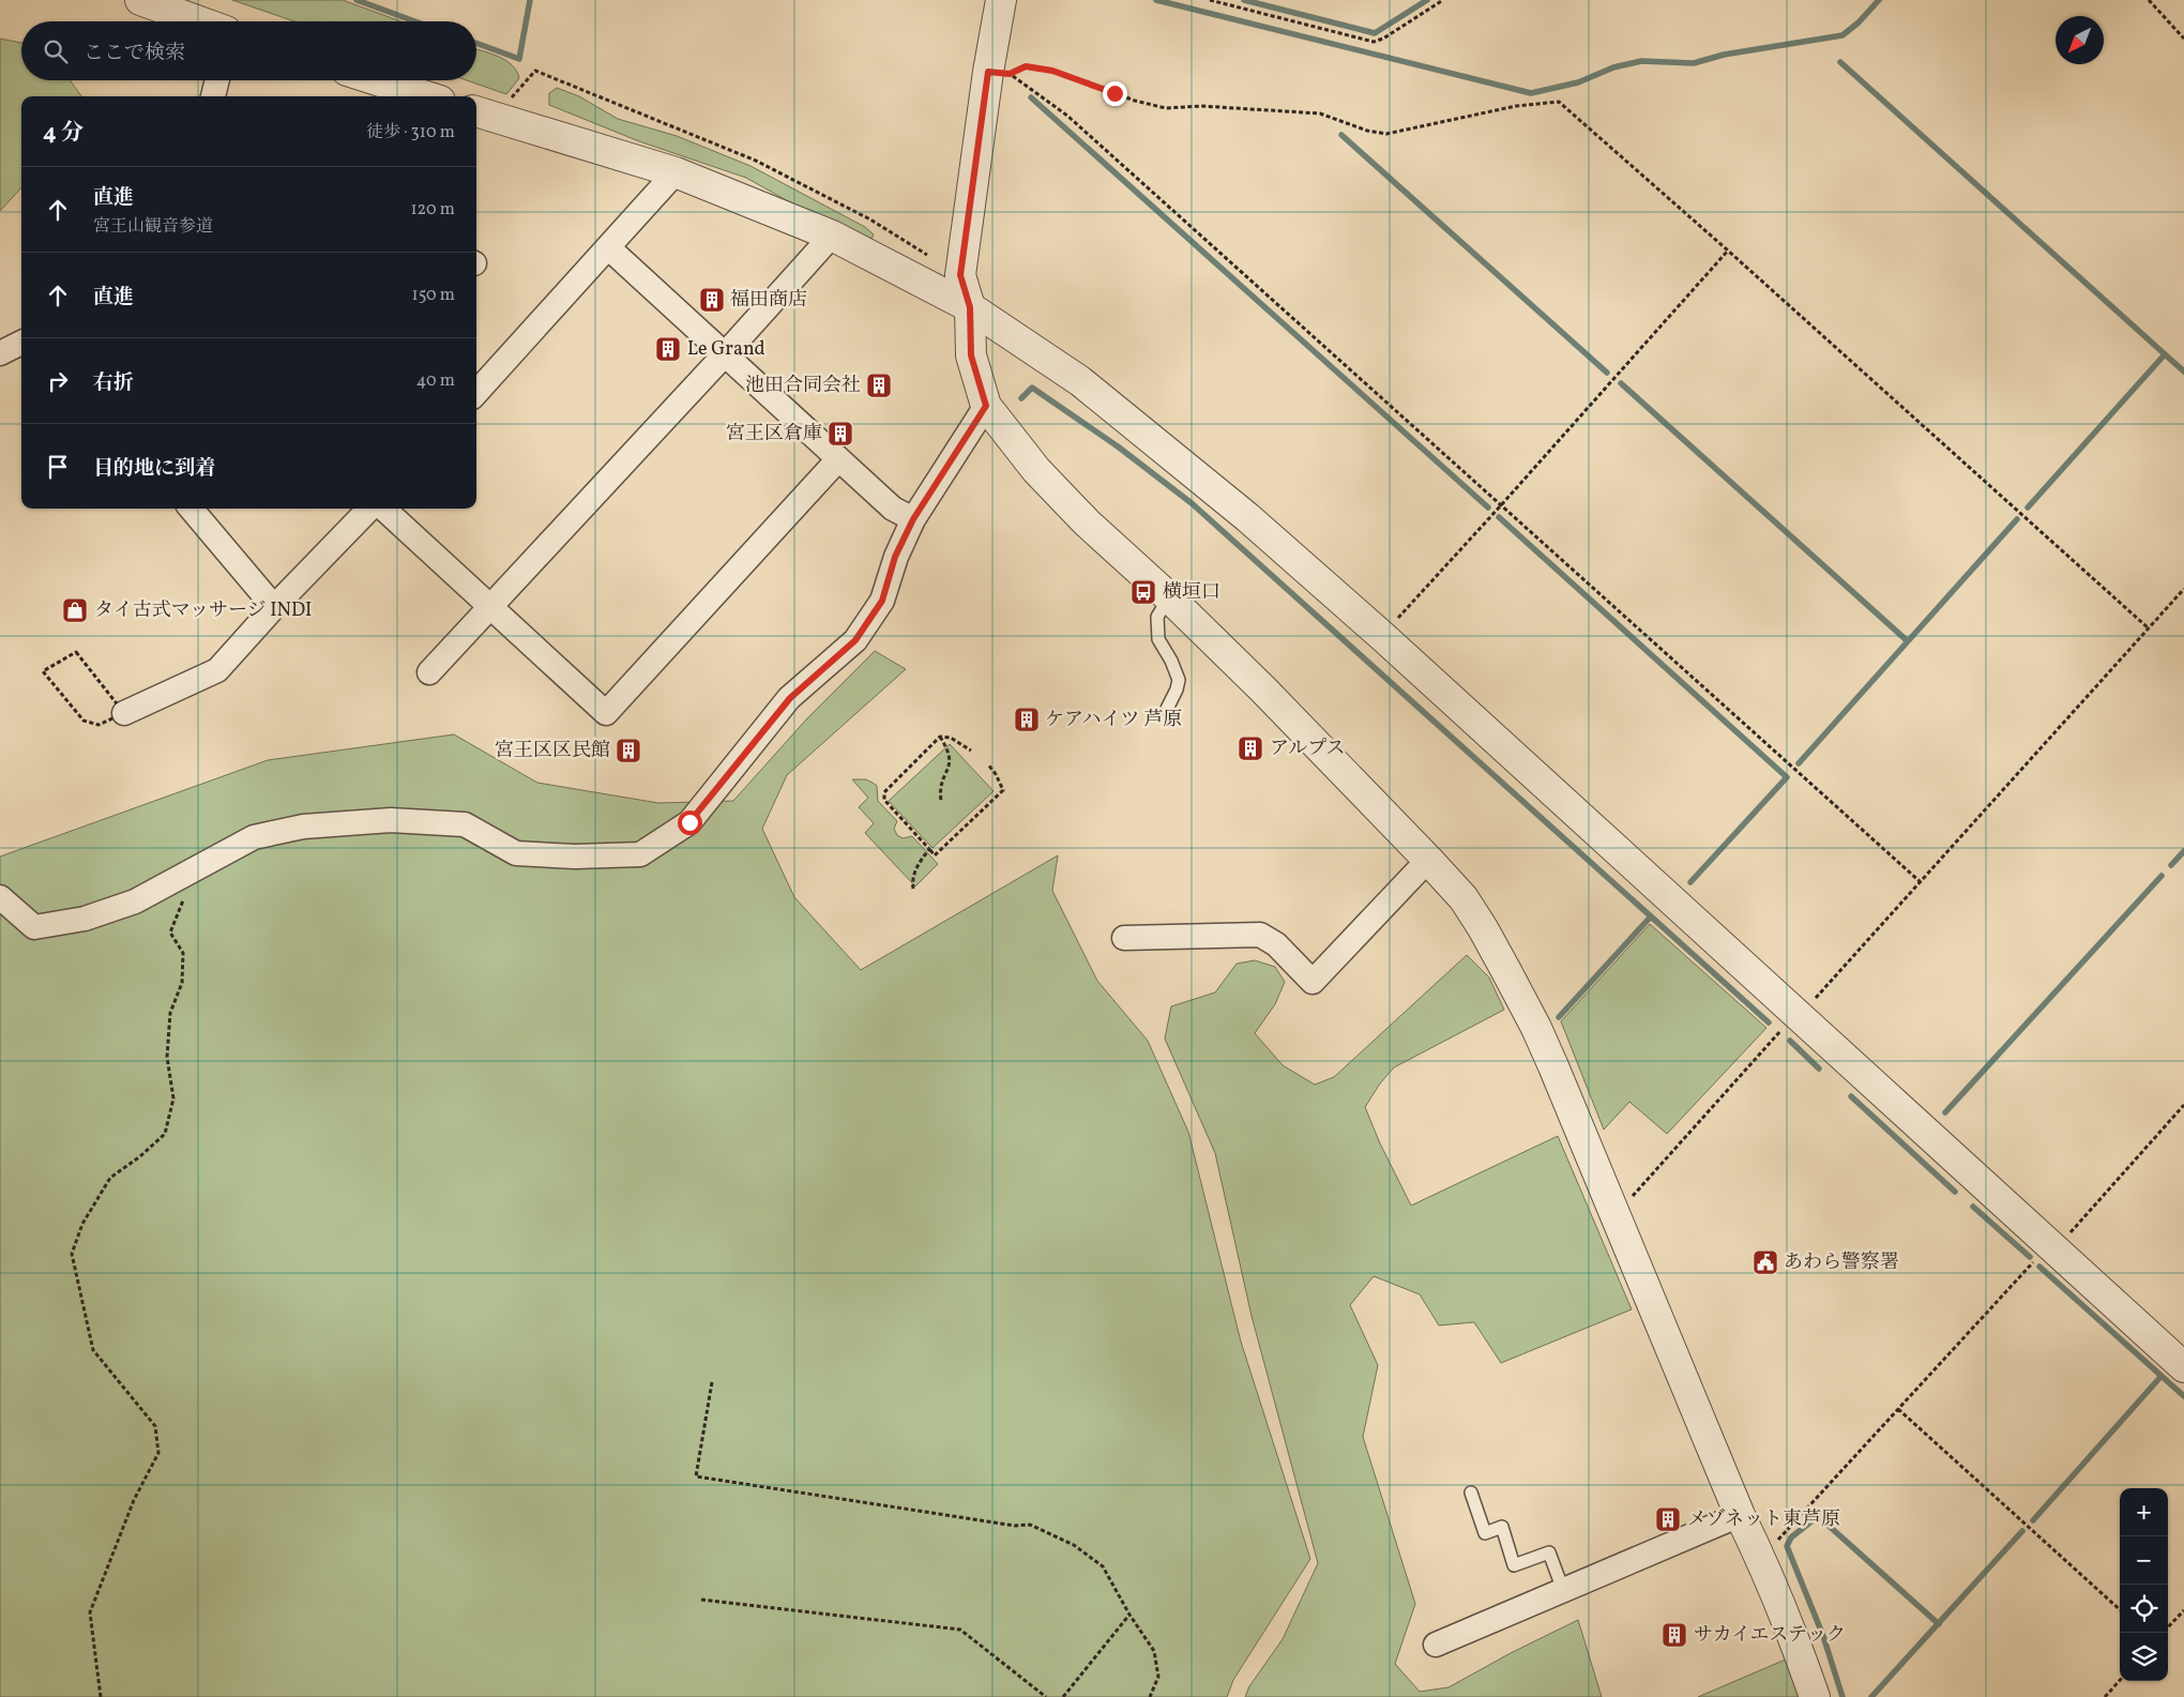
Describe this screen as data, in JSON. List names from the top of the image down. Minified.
{"places":{"building":["福田商店","Le Grand","池田合同会社","宮王区倉庫","ケアハイツ 芦原","アルプス","宮王区区民館","メゾネット東芦原","サカイエステック"],"bus stop":["横垣口"],"shop":["タイ古式マッサージ INDI"],"public building":["あわら警察署"]},"north":"bottom left","page":{"search":"ここで検索","heading":["4 分","徒歩 · 310 m"],"list":[["直進","宮王山観音参道","120 m"],["直進","150 m"],["右折","40 m"],"目的地に到着"],"map_buttons":["+","−"]}}
